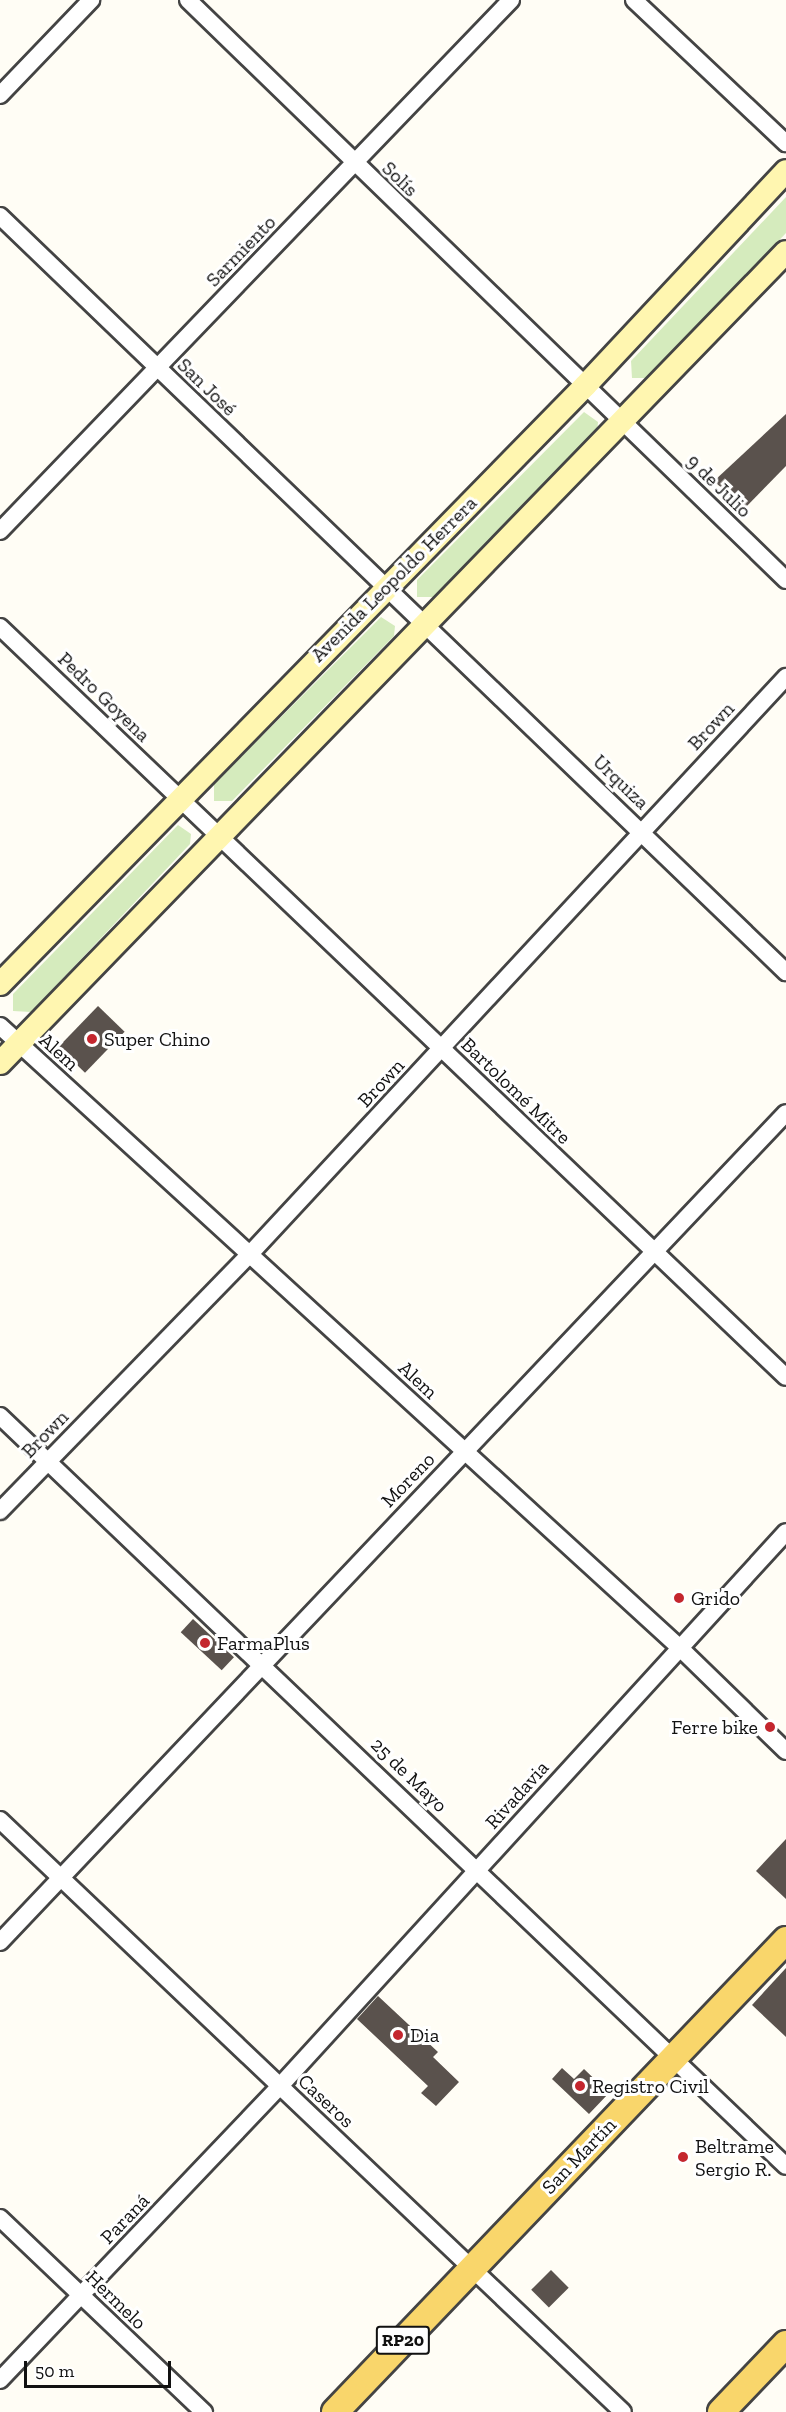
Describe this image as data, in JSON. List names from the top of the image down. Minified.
{"streets":{"main road":["San Martín","RP20"],"street":["Solís","Sarmiento","San José","9 de Julio","Avenida Leopoldo Herrera","Pedro Goyena","Brown","Urquiza","Alem","Bartolomé Mitre","Moreno","25 de Mayo","Rivadavia","Caseros","Paraná","Hermelo"]},"crossings":[["Solís","Sarmiento"],["Solís","9 de Julio"],["Solís","Avenida Leopoldo Herrera"],["Sarmiento","San José"],["San José","Avenida Leopoldo Herrera"],["San José","Urquiza"],["Avenida Leopoldo Herrera","Pedro Goyena"],["Pedro Goyena","Bartolomé Mitre"],["Brown","Urquiza"],["Brown","Alem"],["Brown","Bartolomé Mitre"],["Brown","25 de Mayo"],["Alem","Moreno"],["Alem","Rivadavia"],["Bartolomé Mitre","Moreno"],["Moreno","25 de Mayo"],["Moreno","Caseros"],["25 de Mayo","Rivadavia"],["25 de Mayo","San Martín"],["Rivadavia","Caseros"],["Rivadavia","Paraná"],["Caseros","San Martín"],["Caseros","Paraná"],["Caseros","RP20"],["San Martín","RP20"],["Paraná","Hermelo"]],"places":["Super Chino","Grido","FarmaPlus","Ferre bike","Dia","Registro Civil","Beltrame Sergio R."],"scale_bar":"50 m"}
